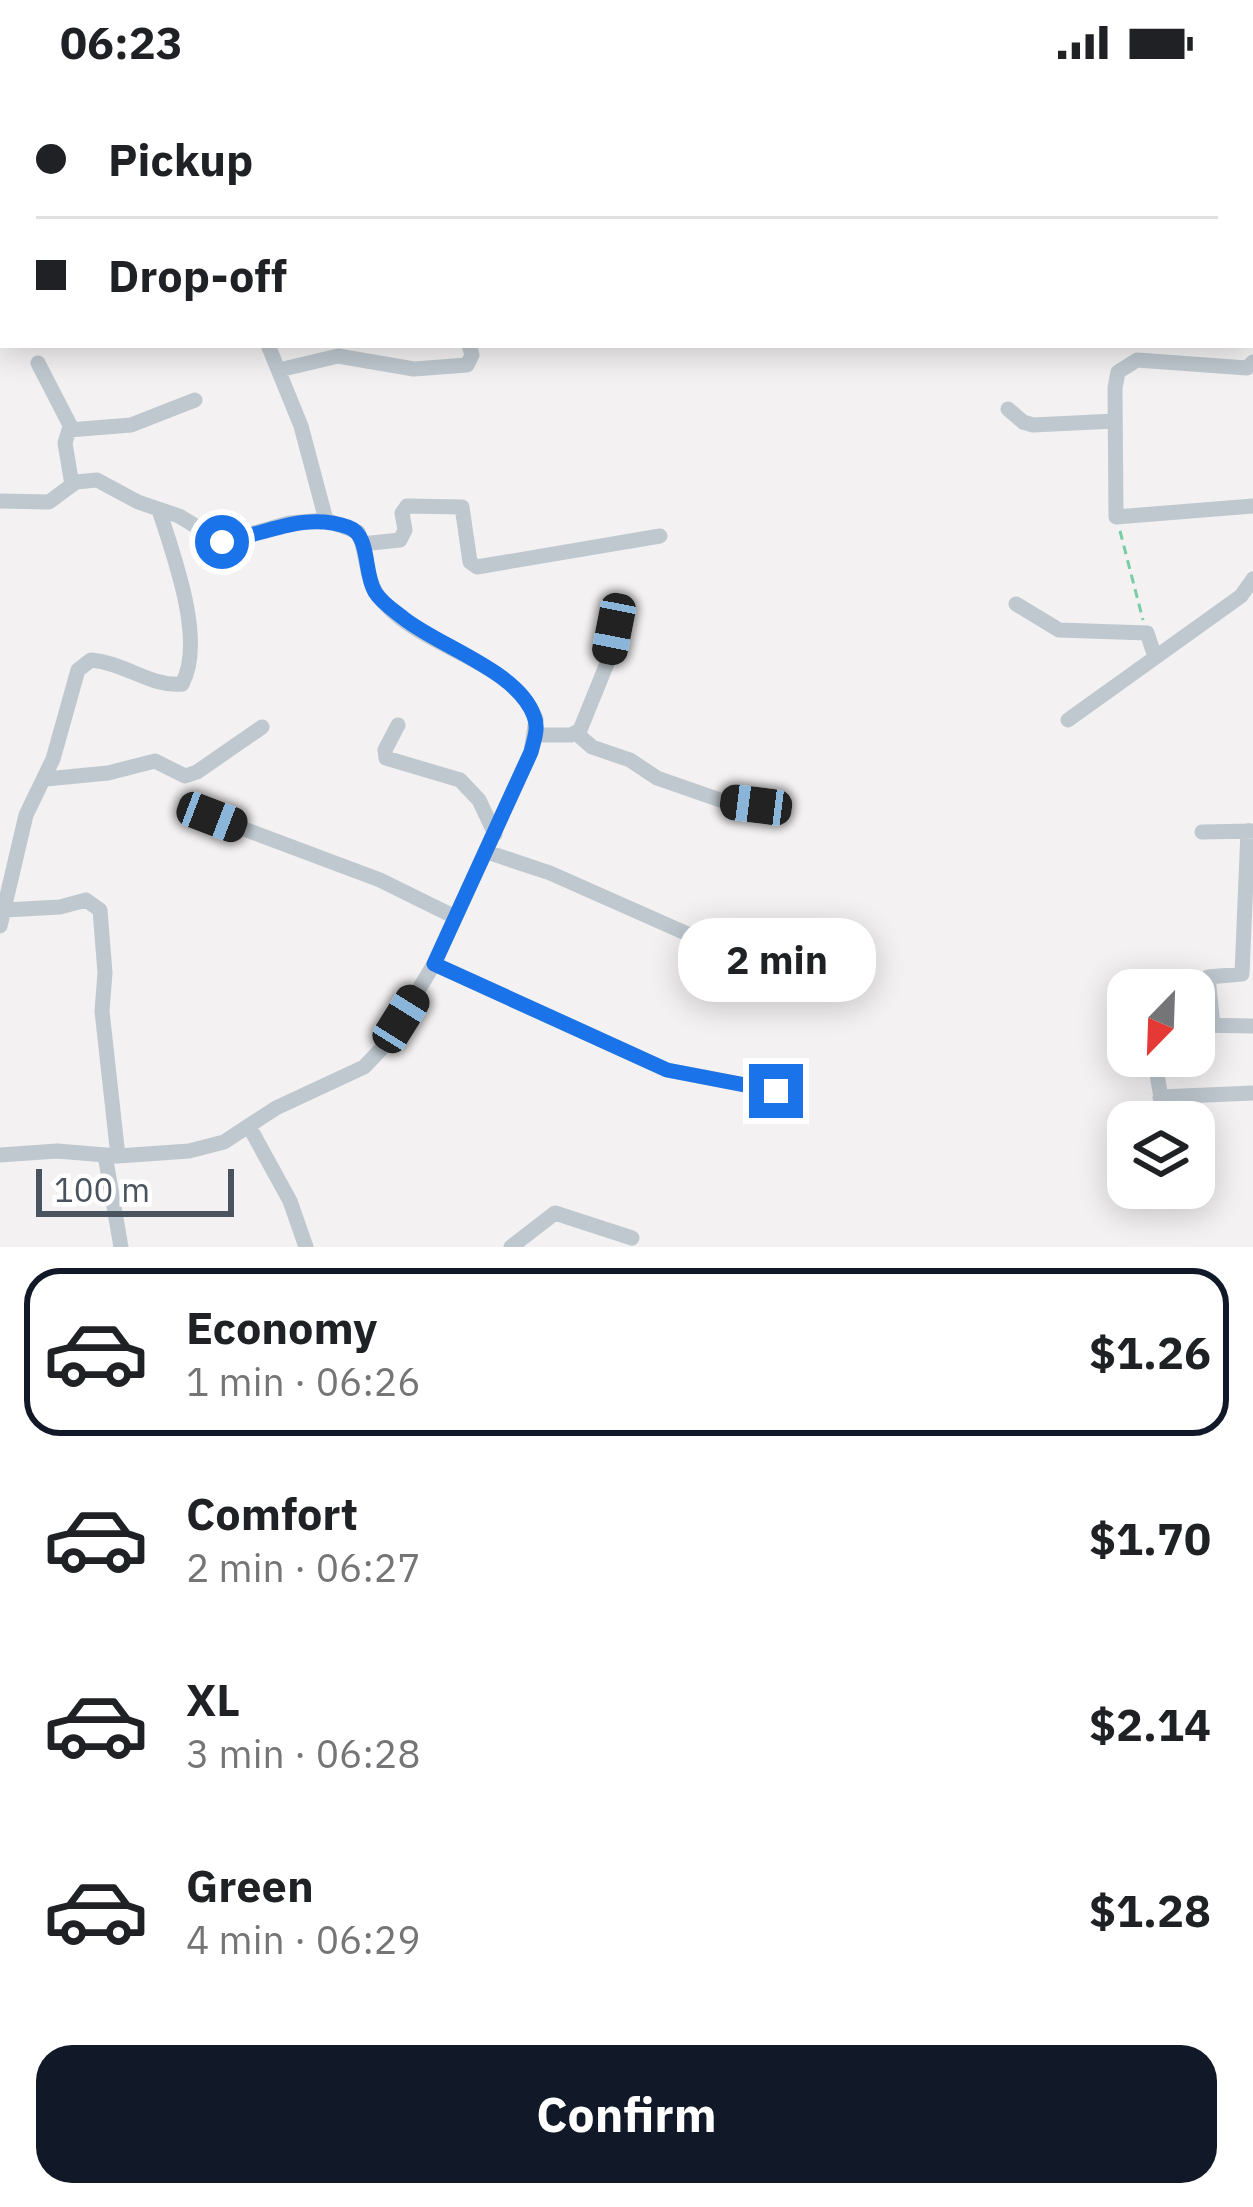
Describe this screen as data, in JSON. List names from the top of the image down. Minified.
{"scale_bar":"100 m","north":"bottom left","page":{"status":"06:23","banner":["Pickup","Drop-off"],"bubble":"2 min","scale":"100 m","list":[{"name":"Economy","note":"1 min · 06:26","value":"$1.26"},{"name":"Comfort","note":"2 min · 06:27","value":"$1.70"},{"name":"XL","note":"3 min · 06:28","value":"$2.14"},{"name":"Green","note":"4 min · 06:29","value":"$1.28"}],"buttons":"Confirm"}}
